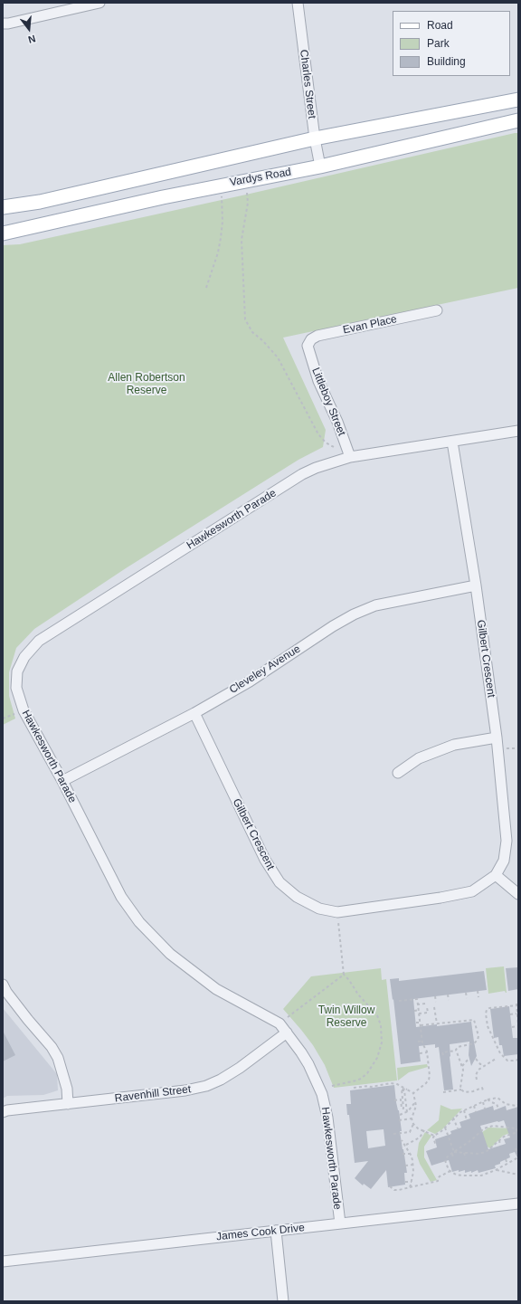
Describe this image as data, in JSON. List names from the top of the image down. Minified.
{"streets":{"main road":["Vardys Road"],"street":["Charles Street","Evan Place","Littleboy Street","Hawkesworth Parade","Gilbert Crescent","Cleveley Avenue","Ravenhill Street","James Cook Drive"]},"crossings":[["Charles Street","Vardys Road"],["Evan Place","Littleboy Street"],["Littleboy Street","Hawkesworth Parade"],["Hawkesworth Parade","Gilbert Crescent"],["Hawkesworth Parade","Cleveley Avenue"],["Hawkesworth Parade","Ravenhill Street"],["Hawkesworth Parade","James Cook Drive"],["Gilbert Crescent","Cleveley Avenue"]],"parks":["Allen Robertson Reserve","Twin Willow Reserve"],"legend":["Road","Park","Building"],"north":"bottom"}
